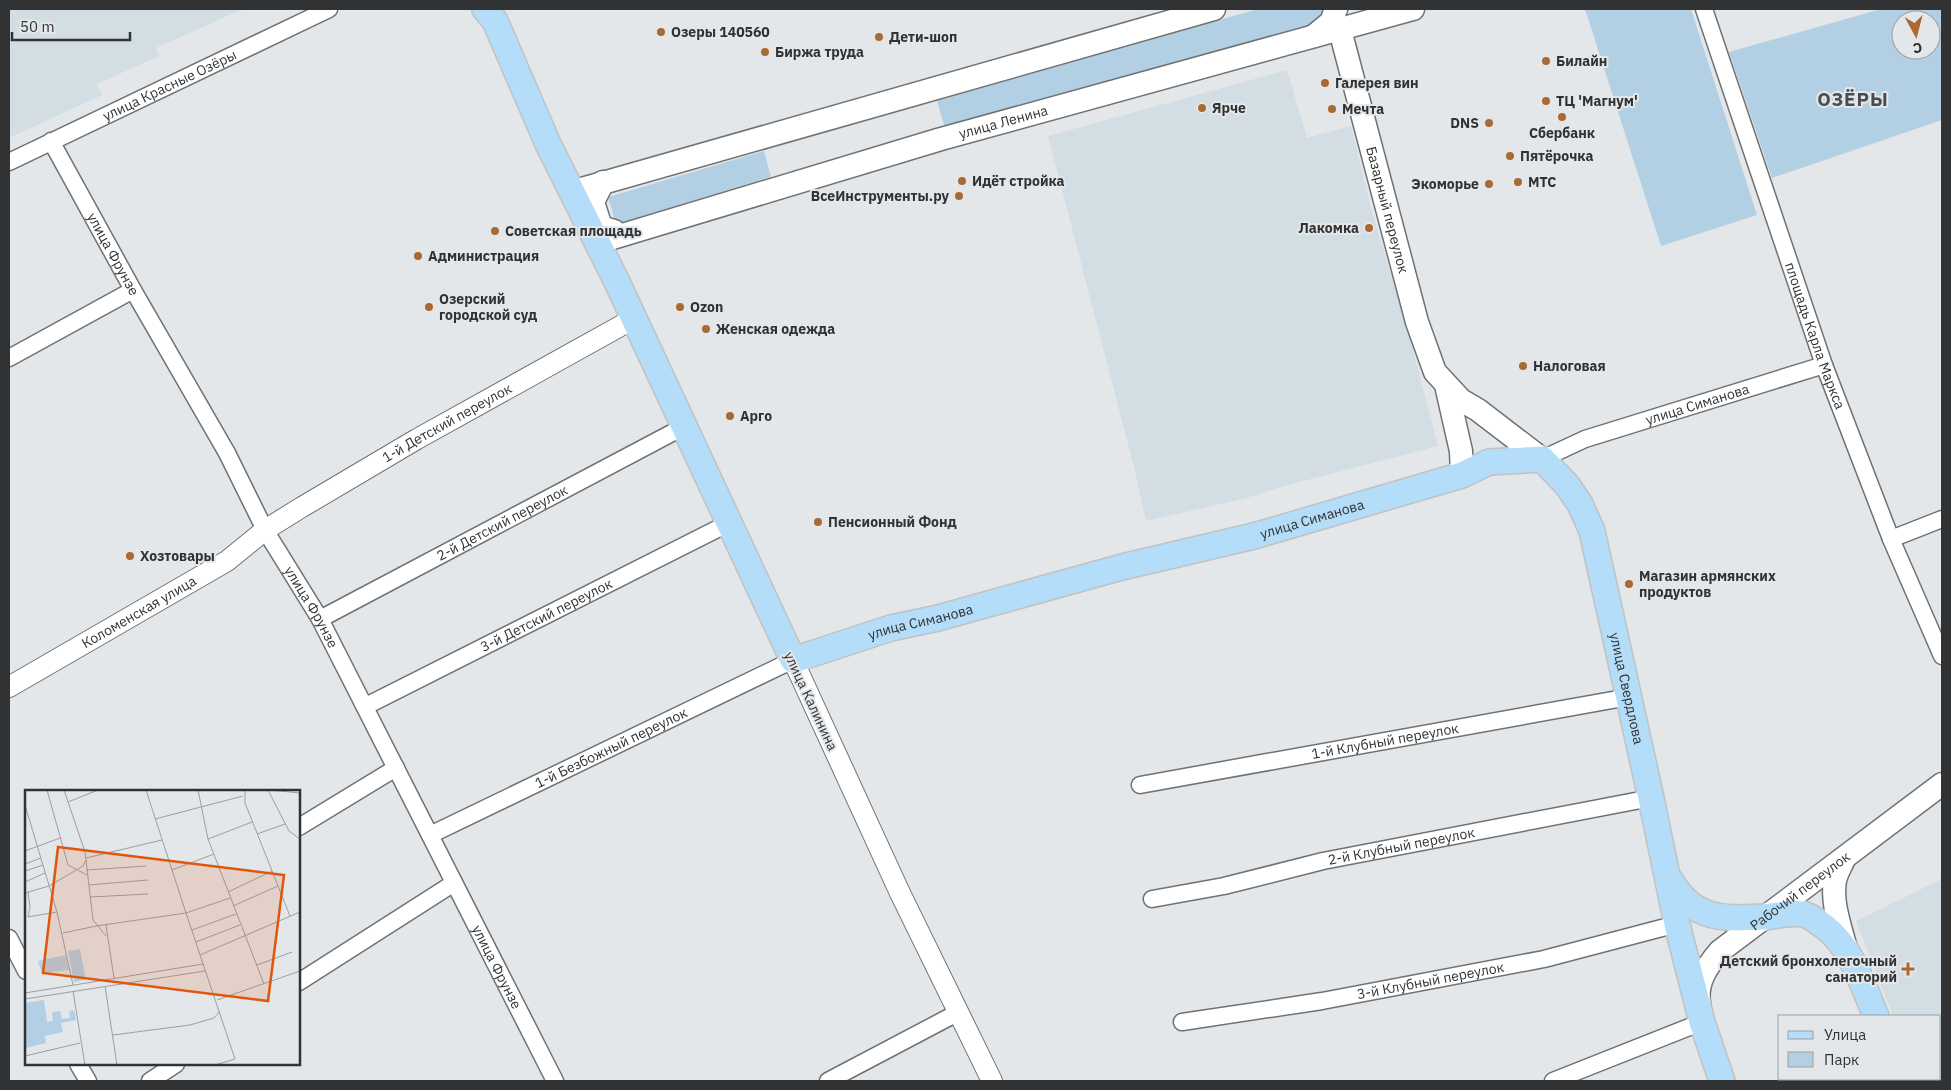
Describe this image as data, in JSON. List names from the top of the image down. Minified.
{"streets":{"main road":["улица Ленина","Базарный переулок","улица Симанова","улица Свердлова","улица Калинина","Рабочий переулок"],"street":["улица Красные Озёры","улица Фрунзе","площадь Карла Маркса","1-й Детский переулок","2-й Детский переулок","Коломенская улица","3-й Детский переулок","1-й Клубный переулок","1-й Безбожный переулок","2-й Клубный переулок","3-й Клубный переулок"]},"crossings":[["улица Красные Озёры","улица Фрунзе"],["улица Ленина","Базарный переулок"],["Базарный переулок","улица Симанова"],["Базарный переулок","улица Свердлова"],["улица Фрунзе","1-й Детский переулок"],["улица Фрунзе","2-й Детский переулок"],["улица Фрунзе","Коломенская улица"],["улица Фрунзе","3-й Детский переулок"],["улица Фрунзе","1-й Безбожный переулок"],["площадь Карла Маркса","улица Симанова"],["улица Симанова","улица Свердлова"],["улица Симанова","улица Калинина"],["улица Симанова","1-й Безбожный переулок"],["1-й Детский переулок","Коломенская улица"],["1-й Детский переулок","улица Калинина"],["2-й Детский переулок","улица Калинина"],["3-й Детский переулок","улица Калинина"],["улица Свердлова","1-й Клубный переулок"],["улица Свердлова","2-й Клубный переулок"],["улица Свердлова","Рабочий переулок"],["улица Свердлова","3-й Клубный переулок"],["улица Калинина","1-й Безбожный переулок"]],"districts":["ОЗЁРЫ"],"places":{"other":["Озеры 140560","Дети-шоп","Биржа труда","Билайн","Галерея вин","ТЦ 'Магнум'","Ярче","Мечта","Сбербанк","DNS","Пятёрочка","Идёт стройка","МТС","Экоморье","ВсеИнструменты.ру","Лакомка","Советская площадь","Администрация","Озерский городской суд","Ozon","Женская одежда","Налоговая","Арго","Пенсионный Фонд","Хозтовары","Магазин армянских продуктов"],"health":["Детский бронхолегочный санаторий"]},"legend":["Улица","Парк"],"scale_bar":"50 m","north":"bottom"}
